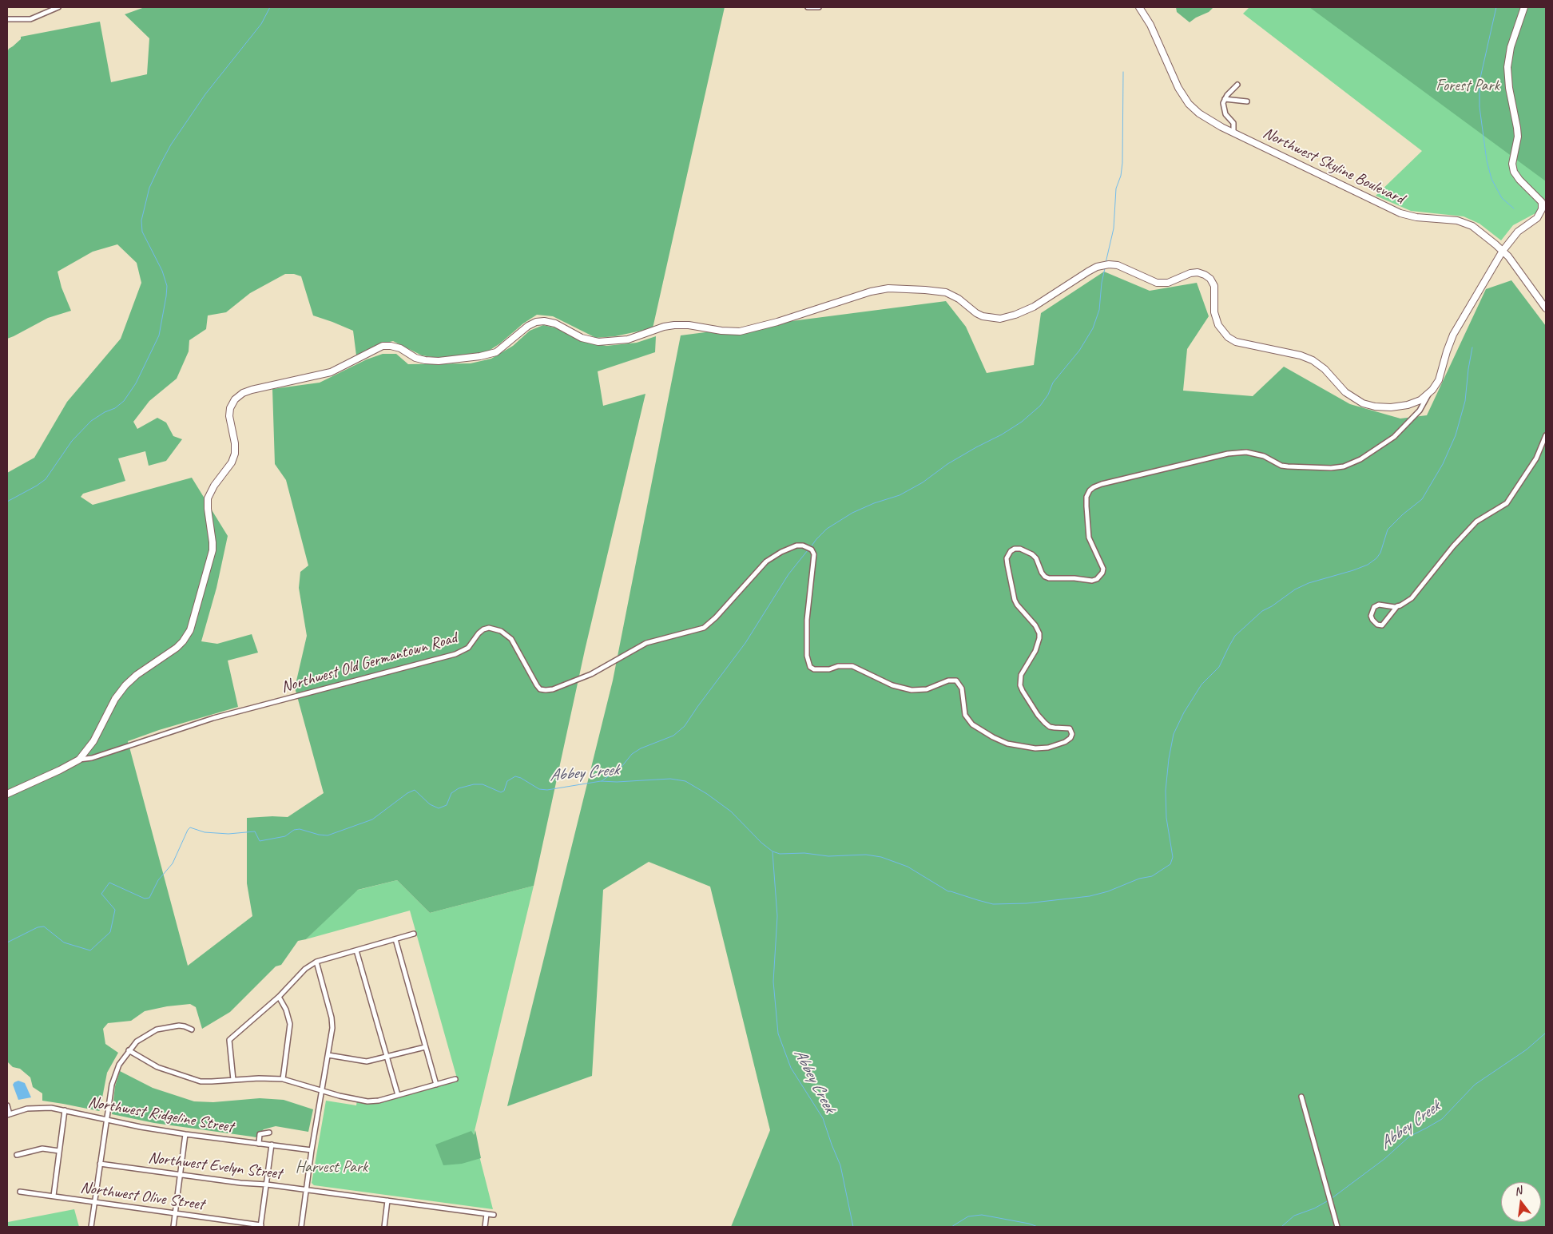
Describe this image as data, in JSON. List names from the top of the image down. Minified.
{"streets":{"main road":["Northwest Skyline Boulevard"],"street":["Northwest Old Germantown Road","Northwest Ridgeline Street","Northwest Evelyn Street","Northwest Olive Street"]},"water":["Abbey Creek"],"parks":["Forest Park","Harvest Park"],"north":"top"}
